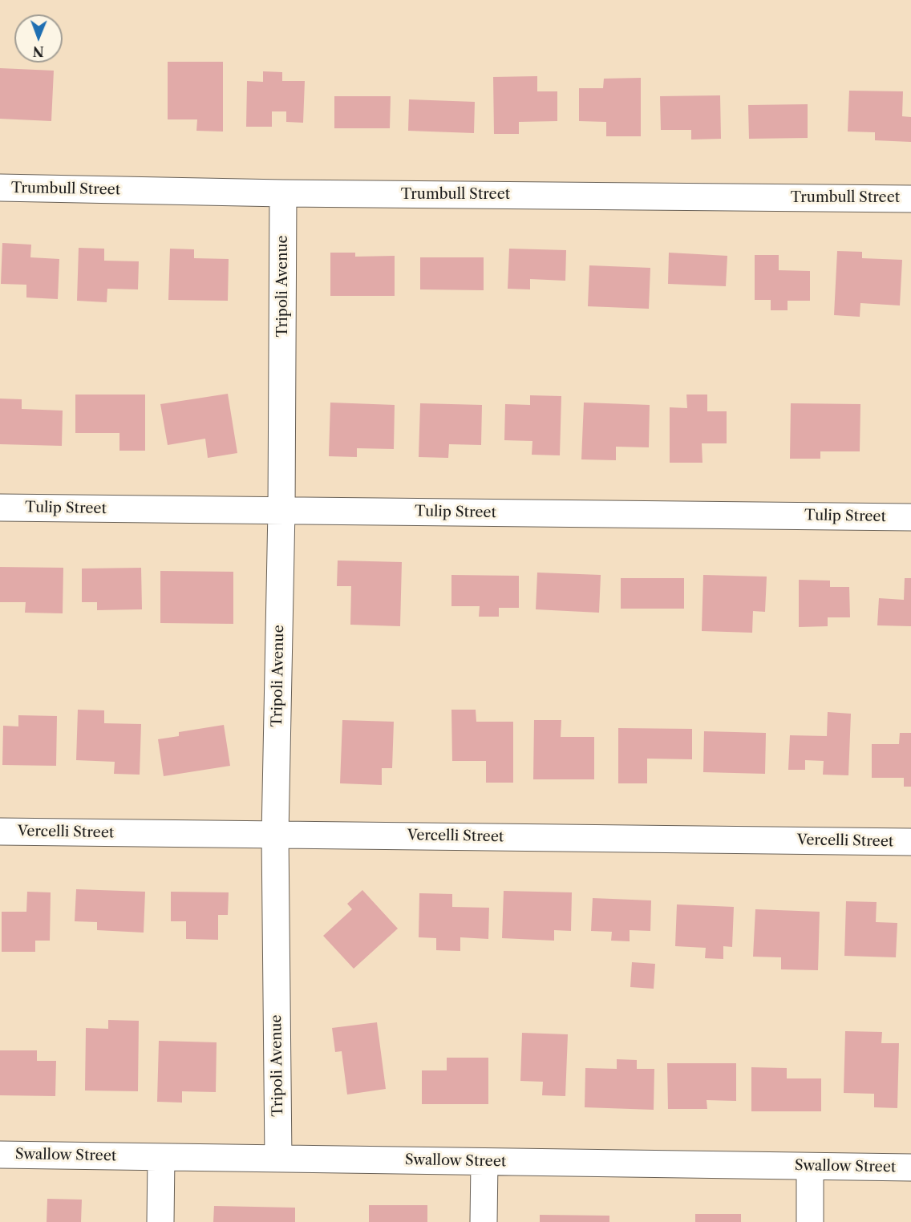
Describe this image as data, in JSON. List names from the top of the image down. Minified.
{"streets":{"street":["Trumbull Street","Tripoli Avenue","Tulip Street","Vercelli Street","Swallow Street"]},"crossings":[["Trumbull Street","Tripoli Avenue"],["Tripoli Avenue","Tulip Street"],["Tripoli Avenue","Vercelli Street"],["Tripoli Avenue","Swallow Street"]],"north":"bottom"}
